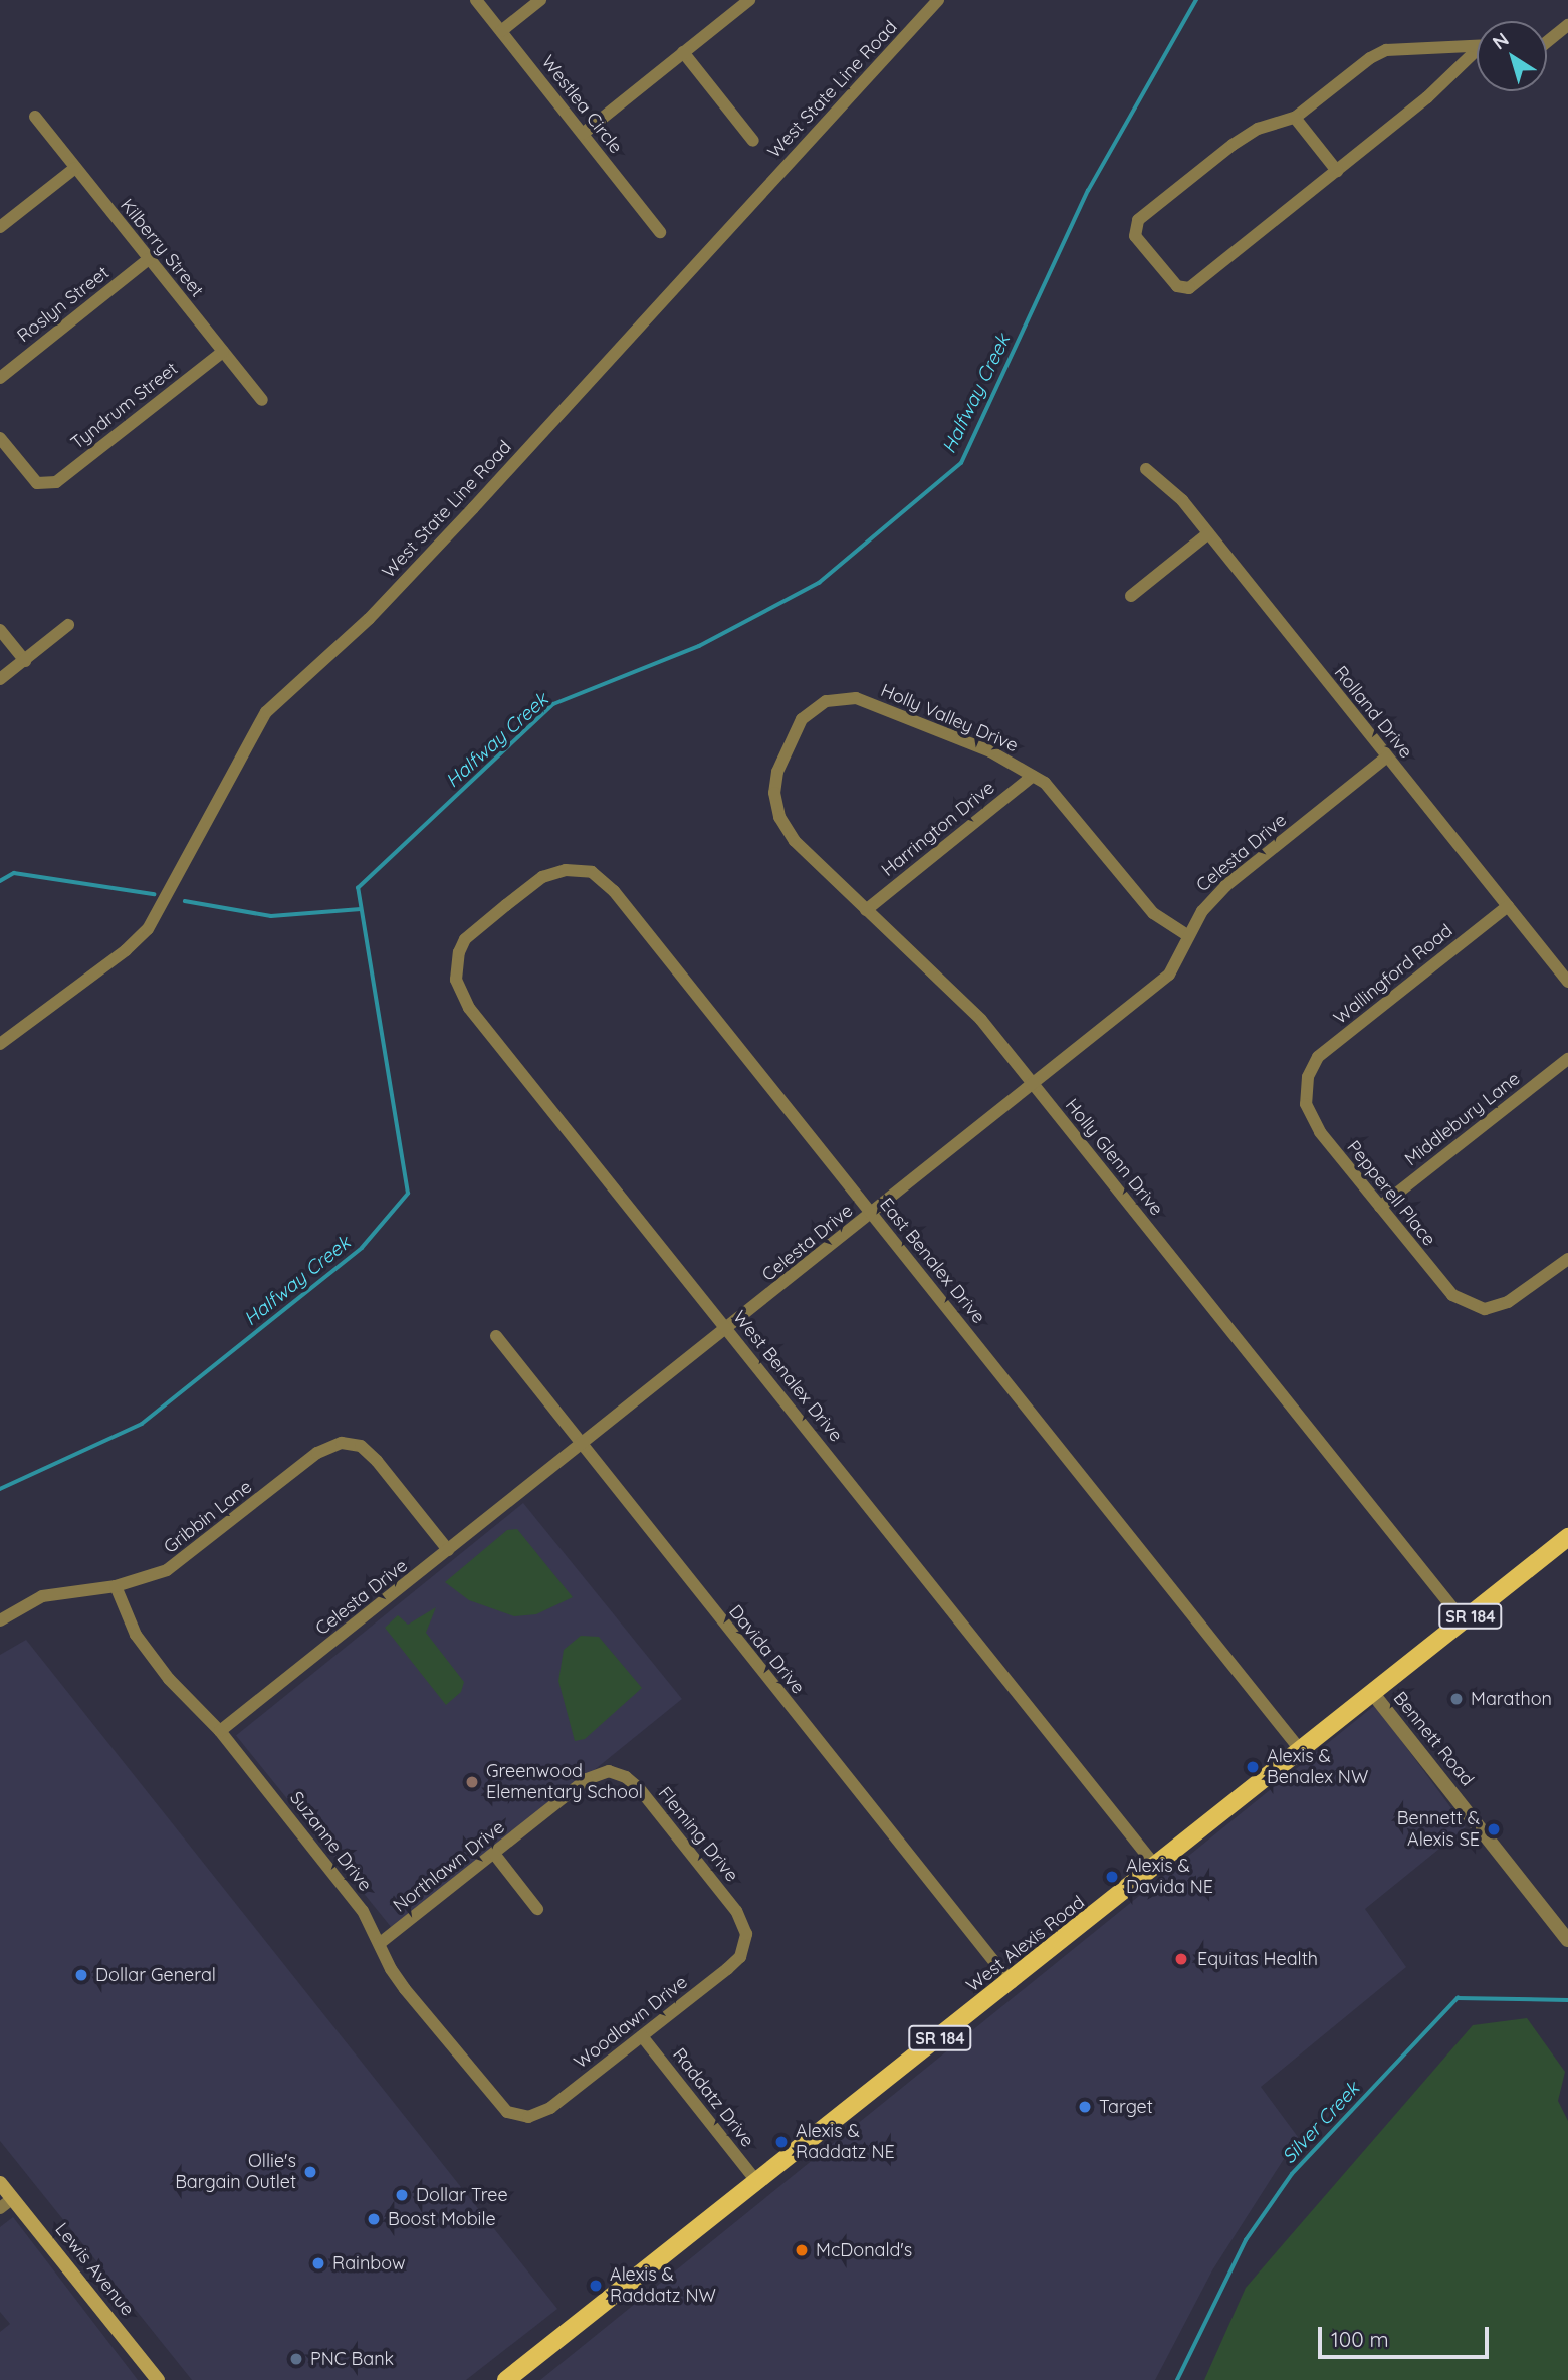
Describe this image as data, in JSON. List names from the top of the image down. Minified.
{"streets":{"main road":["SR 184","West Alexis Road","Lewis Avenue"],"street":["West State Line Road","Westlea Circle","Kilberry Street","Roslyn Street","Tyndrum Street","Rolland Drive","Holly Valley Drive","Harrington Drive","Celesta Drive","Wallingford Road","Middlebury Lane","Holly Glenn Drive","Pepperell Place","East Benalex Drive","West Benalex Drive","Gribbin Lane","Davida Drive","Bennett Road","Fleming Drive","Suzanne Drive","Northlawn Drive","Woodlawn Drive","Raddatz Drive"]},"crossings":[["Kilberry Street","Roslyn Street"],["Kilberry Street","Tyndrum Street"],["Rolland Drive","Celesta Drive"],["Rolland Drive","Wallingford Road"],["Holly Valley Drive","Harrington Drive"],["Holly Valley Drive","Celesta Drive"],["Holly Valley Drive","Holly Glenn Drive"],["Harrington Drive","Holly Glenn Drive"],["Celesta Drive","Holly Glenn Drive"],["Celesta Drive","East Benalex Drive"],["Celesta Drive","West Benalex Drive"],["Celesta Drive","Gribbin Lane"],["Celesta Drive","Davida Drive"],["Celesta Drive","Suzanne Drive"],["Wallingford Road","Pepperell Place"],["Middlebury Lane","Pepperell Place"],["Holly Glenn Drive","West Alexis Road"],["East Benalex Drive","West Benalex Drive"],["East Benalex Drive","West Alexis Road"],["West Benalex Drive","West Alexis Road"],["Gribbin Lane","Suzanne Drive"],["Davida Drive","West Alexis Road"],["Bennett Road","West Alexis Road"],["Fleming Drive","Northlawn Drive"],["Fleming Drive","Woodlawn Drive"],["Suzanne Drive","Northlawn Drive"],["Suzanne Drive","Woodlawn Drive"],["West Alexis Road","Raddatz Drive"],["Woodlawn Drive","Raddatz Drive"]],"water":["Halfway Creek","Silver Creek"],"places":["Marathon","Alexis & Benalex NW","Greenwood Elementary School","Bennett & Alexis SE","Alexis & Davida NE","Equitas Health","Dollar General","Target","Alexis & Raddatz NE","Ollie's Bargain Outlet","Dollar Tree","Boost Mobile","McDonald's","Rainbow","Alexis & Raddatz NW","PNC Bank"],"scale_bar":"100 m","north":"top left"}
